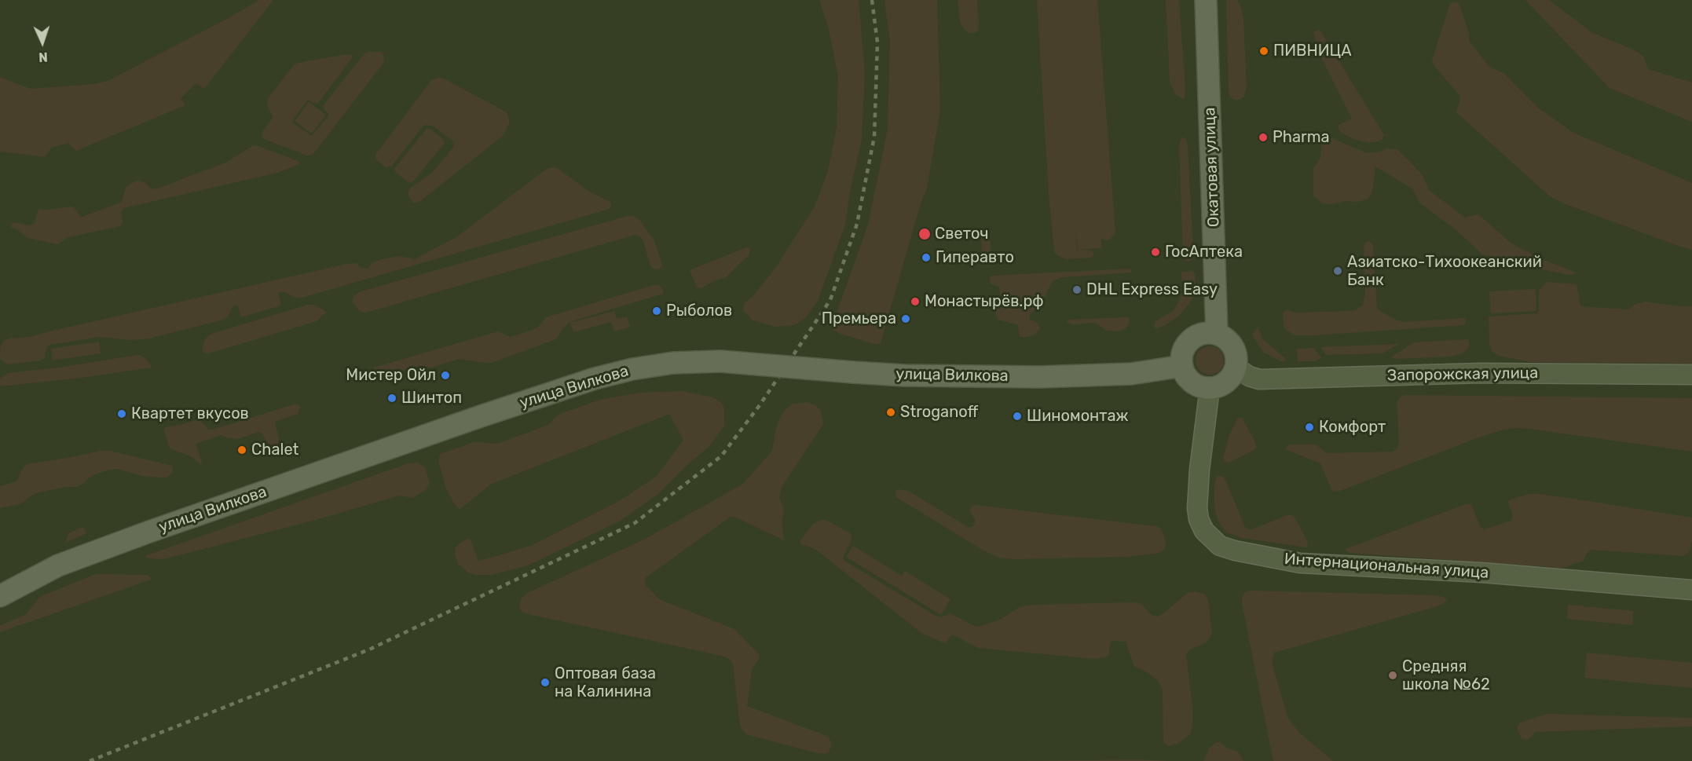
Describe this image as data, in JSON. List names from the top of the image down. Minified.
{"streets":{"main road":["Окатовая улица","Запорожская улица","улица Вилкова","Интернациональная улица"]},"crossings":[["Окатовая улица","Запорожская улица"],["Окатовая улица","улица Вилкова"],["Окатовая улица","Интернациональная улица"],["Запорожская улица","улица Вилкова"],["Запорожская улица","Интернациональная улица"],["улица Вилкова","Интернациональная улица"]],"places":["ПИВНИЦА","Pharma","Светоч","ГосАптека","Гиперавто","Азиатско-Тихоокеанский Банк","DHL Express Easy","Монастырёв.рф","Рыболов","Премьера","Мистер Ойл","Шинтоп","Stroganoff","Квартет вкусов","Шиномонтаж","Комфорт","Chalet","Средняя школа №62","Оптовая база на Калинина"],"north":"bottom"}
